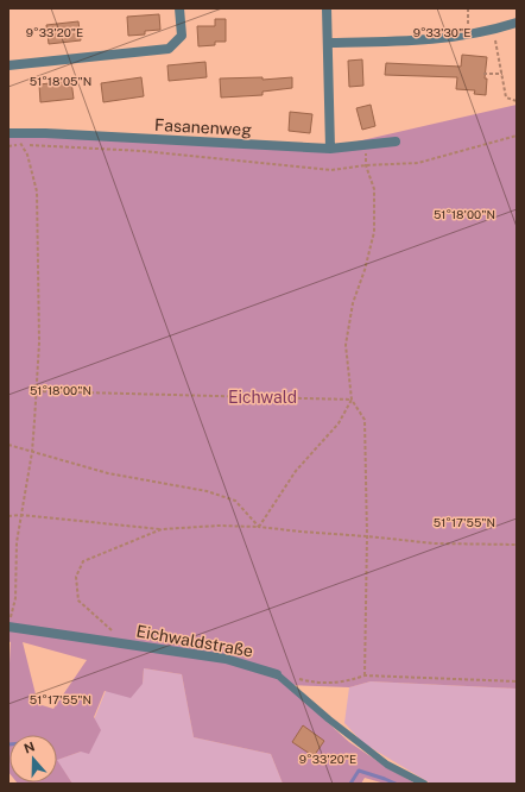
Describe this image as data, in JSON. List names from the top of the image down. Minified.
{"streets":{"street":["Fasanenweg","Eichwaldstraße"]},"parks":["Eichwald"],"north":"top","coordinates":["9°33'20\"E","9°33'30\"E","51°18'05\"N","51°18'00\"N","51°17'55\"N"]}
